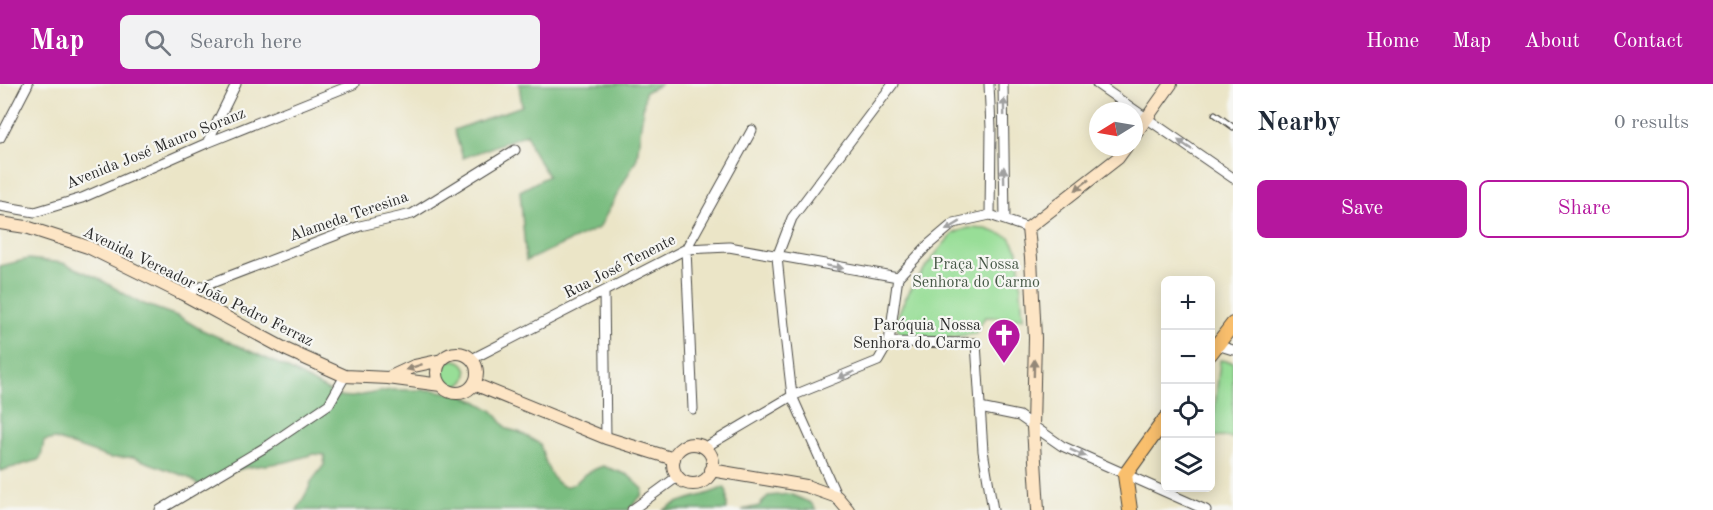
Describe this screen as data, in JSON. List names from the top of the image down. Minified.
{"streets":{"main road":["Avenida Vereador João Pedro Ferraz"],"street":["Avenida José Mauro Soranz","Alameda Teresina","Rua José Tenente"]},"crossings":[["Alameda Teresina","Avenida Vereador João Pedro Ferraz"],["Rua José Tenente","Avenida Vereador João Pedro Ferraz"]],"parks":["Praça Nossa Senhora do Carmo"],"places":{"church":["Paróquia Nossa Senhora do Carmo"]},"north":"left","page":{"header":"Map","search":"Search here","nav":["Home","Map","About","Contact"],"heading":["Nearby","0 results"],"buttons":["Save","Share"],"map_buttons":["+","−"]}}
